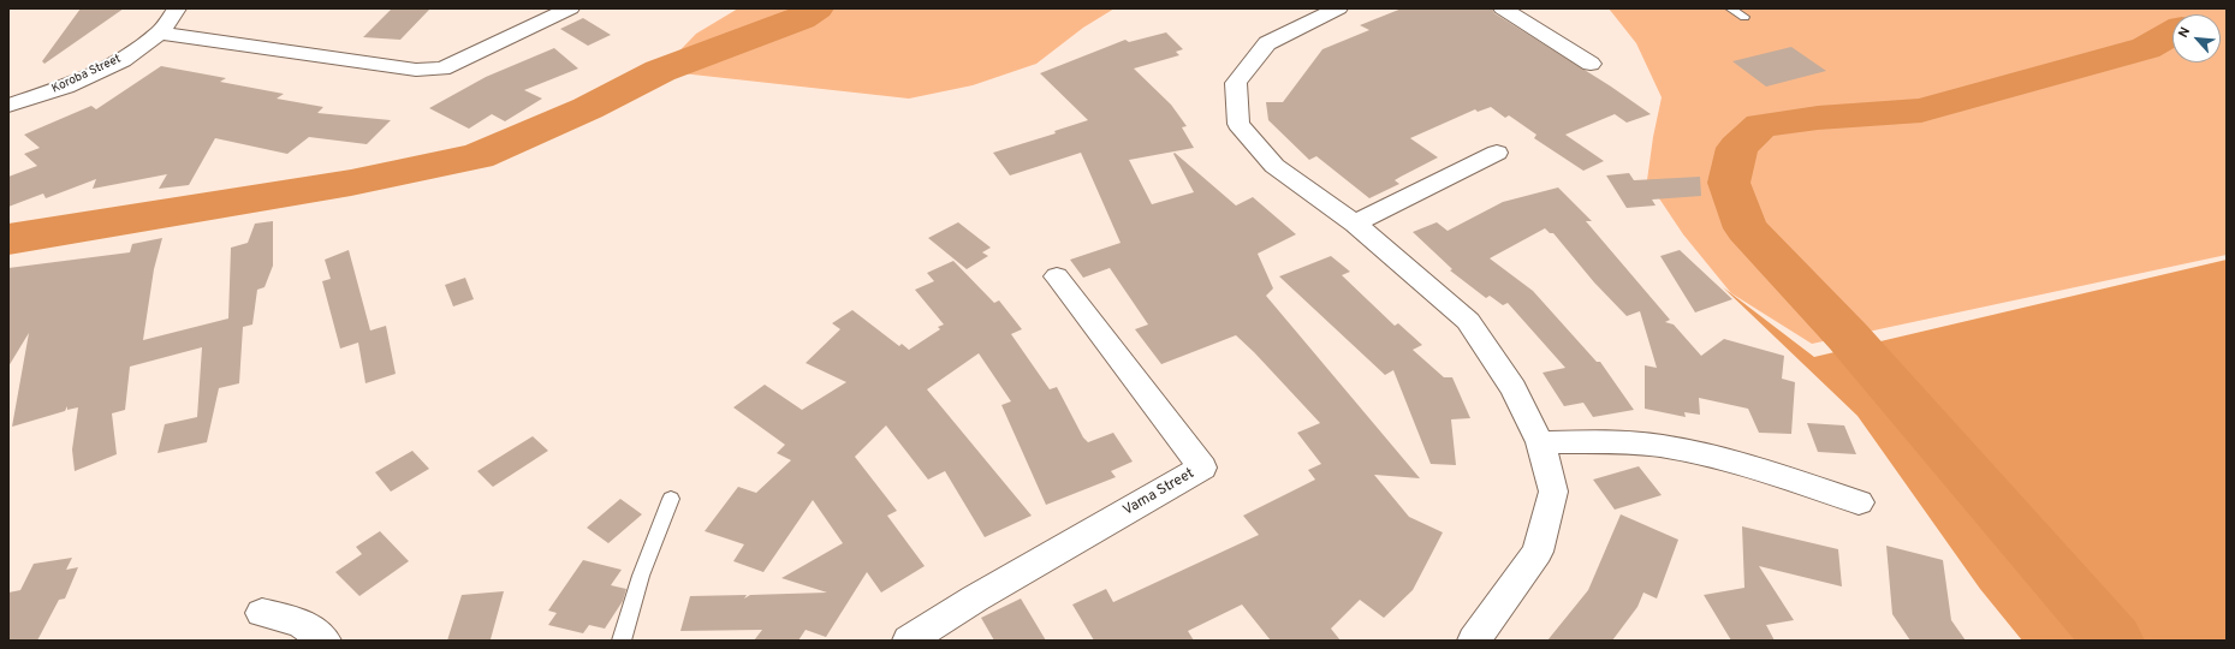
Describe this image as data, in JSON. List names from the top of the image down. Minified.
{"streets":{"street":["Koroba Street","Vama Street"]},"north":"top left"}
